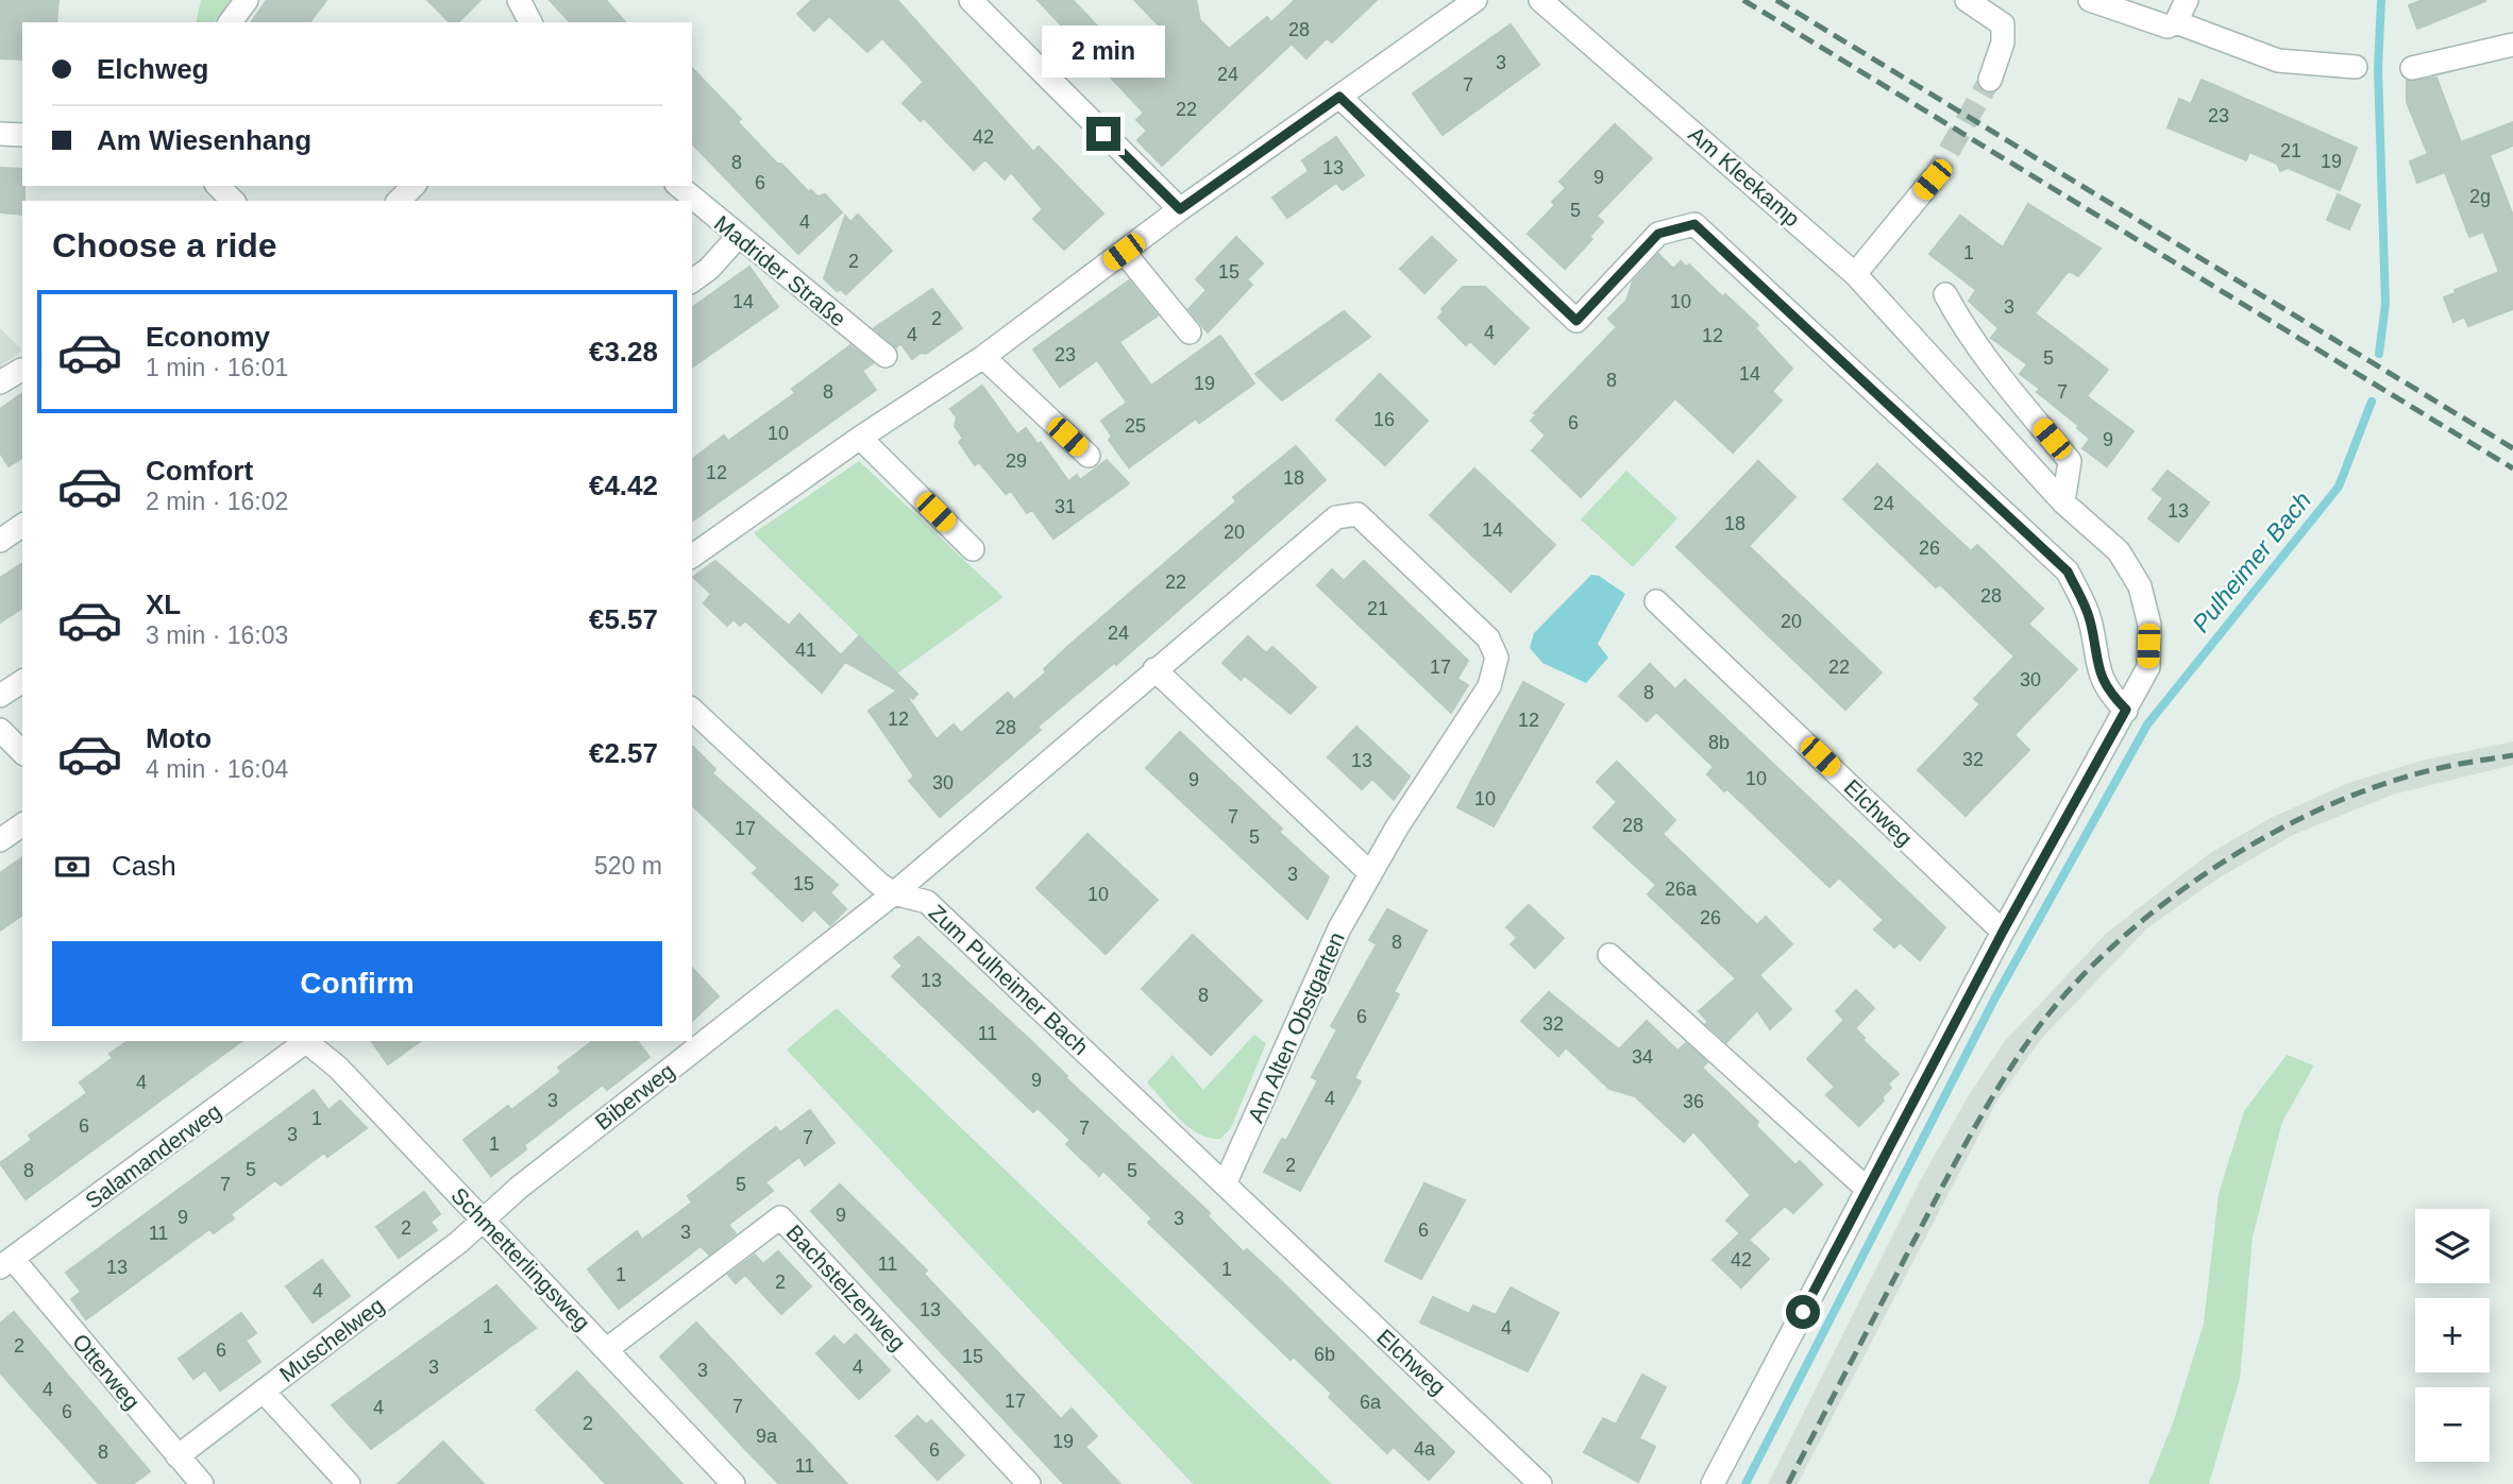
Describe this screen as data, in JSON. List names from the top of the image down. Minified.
{"streets":{"street":["Am Kleekamp","Madrider Straße","Elchweg","Zum Pulheimer Bach","Am Alten Obstgarten","Biberweg","Salamanderweg","Schmetterlingsweg","Bachstelzenweg","Muschelweg","Otterweg"]},"crossings":[["Elchweg","Zum Pulheimer Bach"],["Zum Pulheimer Bach","Am Alten Obstgarten"],["Zum Pulheimer Bach","Biberweg"],["Am Alten Obstgarten","Biberweg"],["Biberweg","Schmetterlingsweg"],["Biberweg","Muschelweg"],["Salamanderweg","Schmetterlingsweg"],["Salamanderweg","Otterweg"],["Schmetterlingsweg","Bachstelzenweg"],["Schmetterlingsweg","Muschelweg"],["Muschelweg","Otterweg"]],"water":["Pulheimer Bach"],"house_numbers":["28","3","24","7","22","23","42","21","19","8","13","9","6","2g","5","4","1","2","15","14","10","3","2","4","4","12","23","5","14","8","19","8","7","16","6","25","10","9","29","12","18","24","31","13","18","14","20","26","22","28","21","20","24","41","17","22","30","8","12","12","28","8b","32","13","10","9","30","10","7","28","17","5","3","15","26a","10","26","8","13","8","6","32","11","34","9","4","4","3","36","1","6","7","3","7","1","2","5","8","5","7","5","9","9","3","2","6","3","11","42","11","13","1","1","2","4","13","1","4","2","6","6b","15","3","4","3","4","17","6a","7","4","6","2","9a","19","4a","6","8","11"],"page":{"banner":["Elchweg","Am Wiesenhang"],"bubble":"2 min","heading":"Choose a ride","list":[{"name":"Economy","note":"1 min · 16:01","value":"€3.28"},{"name":"Comfort","note":"2 min · 16:02","value":"€4.42"},{"name":"XL","note":"3 min · 16:03","value":"€5.57"},{"name":"Moto","note":"4 min · 16:04","value":"€2.57"}],"pay":["Cash","520 m"],"buttons":"Confirm","map_buttons":["+","−"]}}
